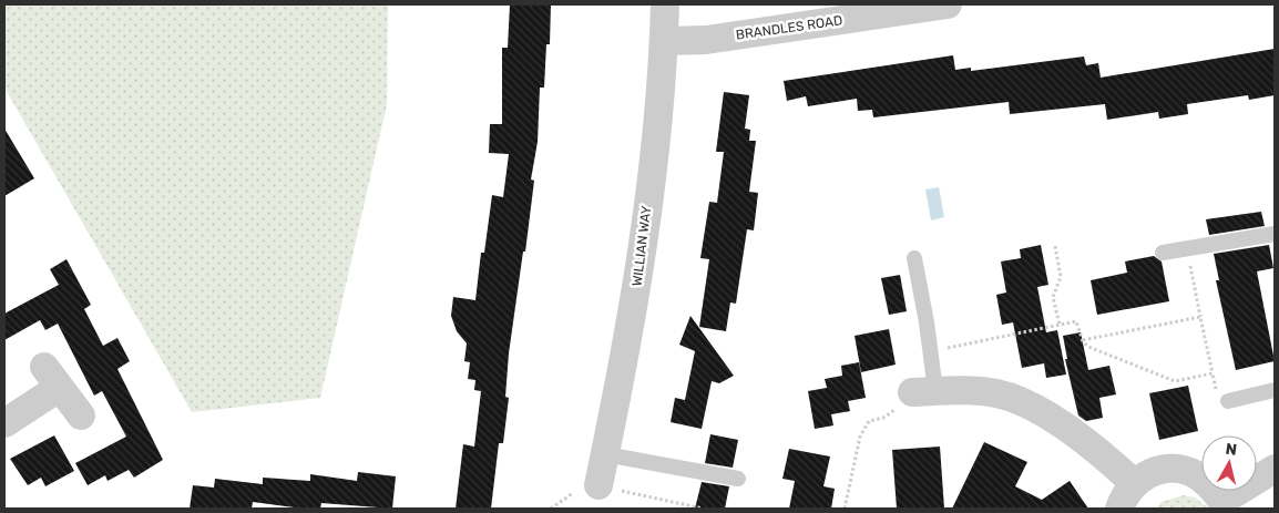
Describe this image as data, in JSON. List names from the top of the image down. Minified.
{"streets":{"street":["BRANDLES ROAD","WILLIAN WAY"]},"crossings":[["BRANDLES ROAD","WILLIAN WAY"]],"north":"top"}
